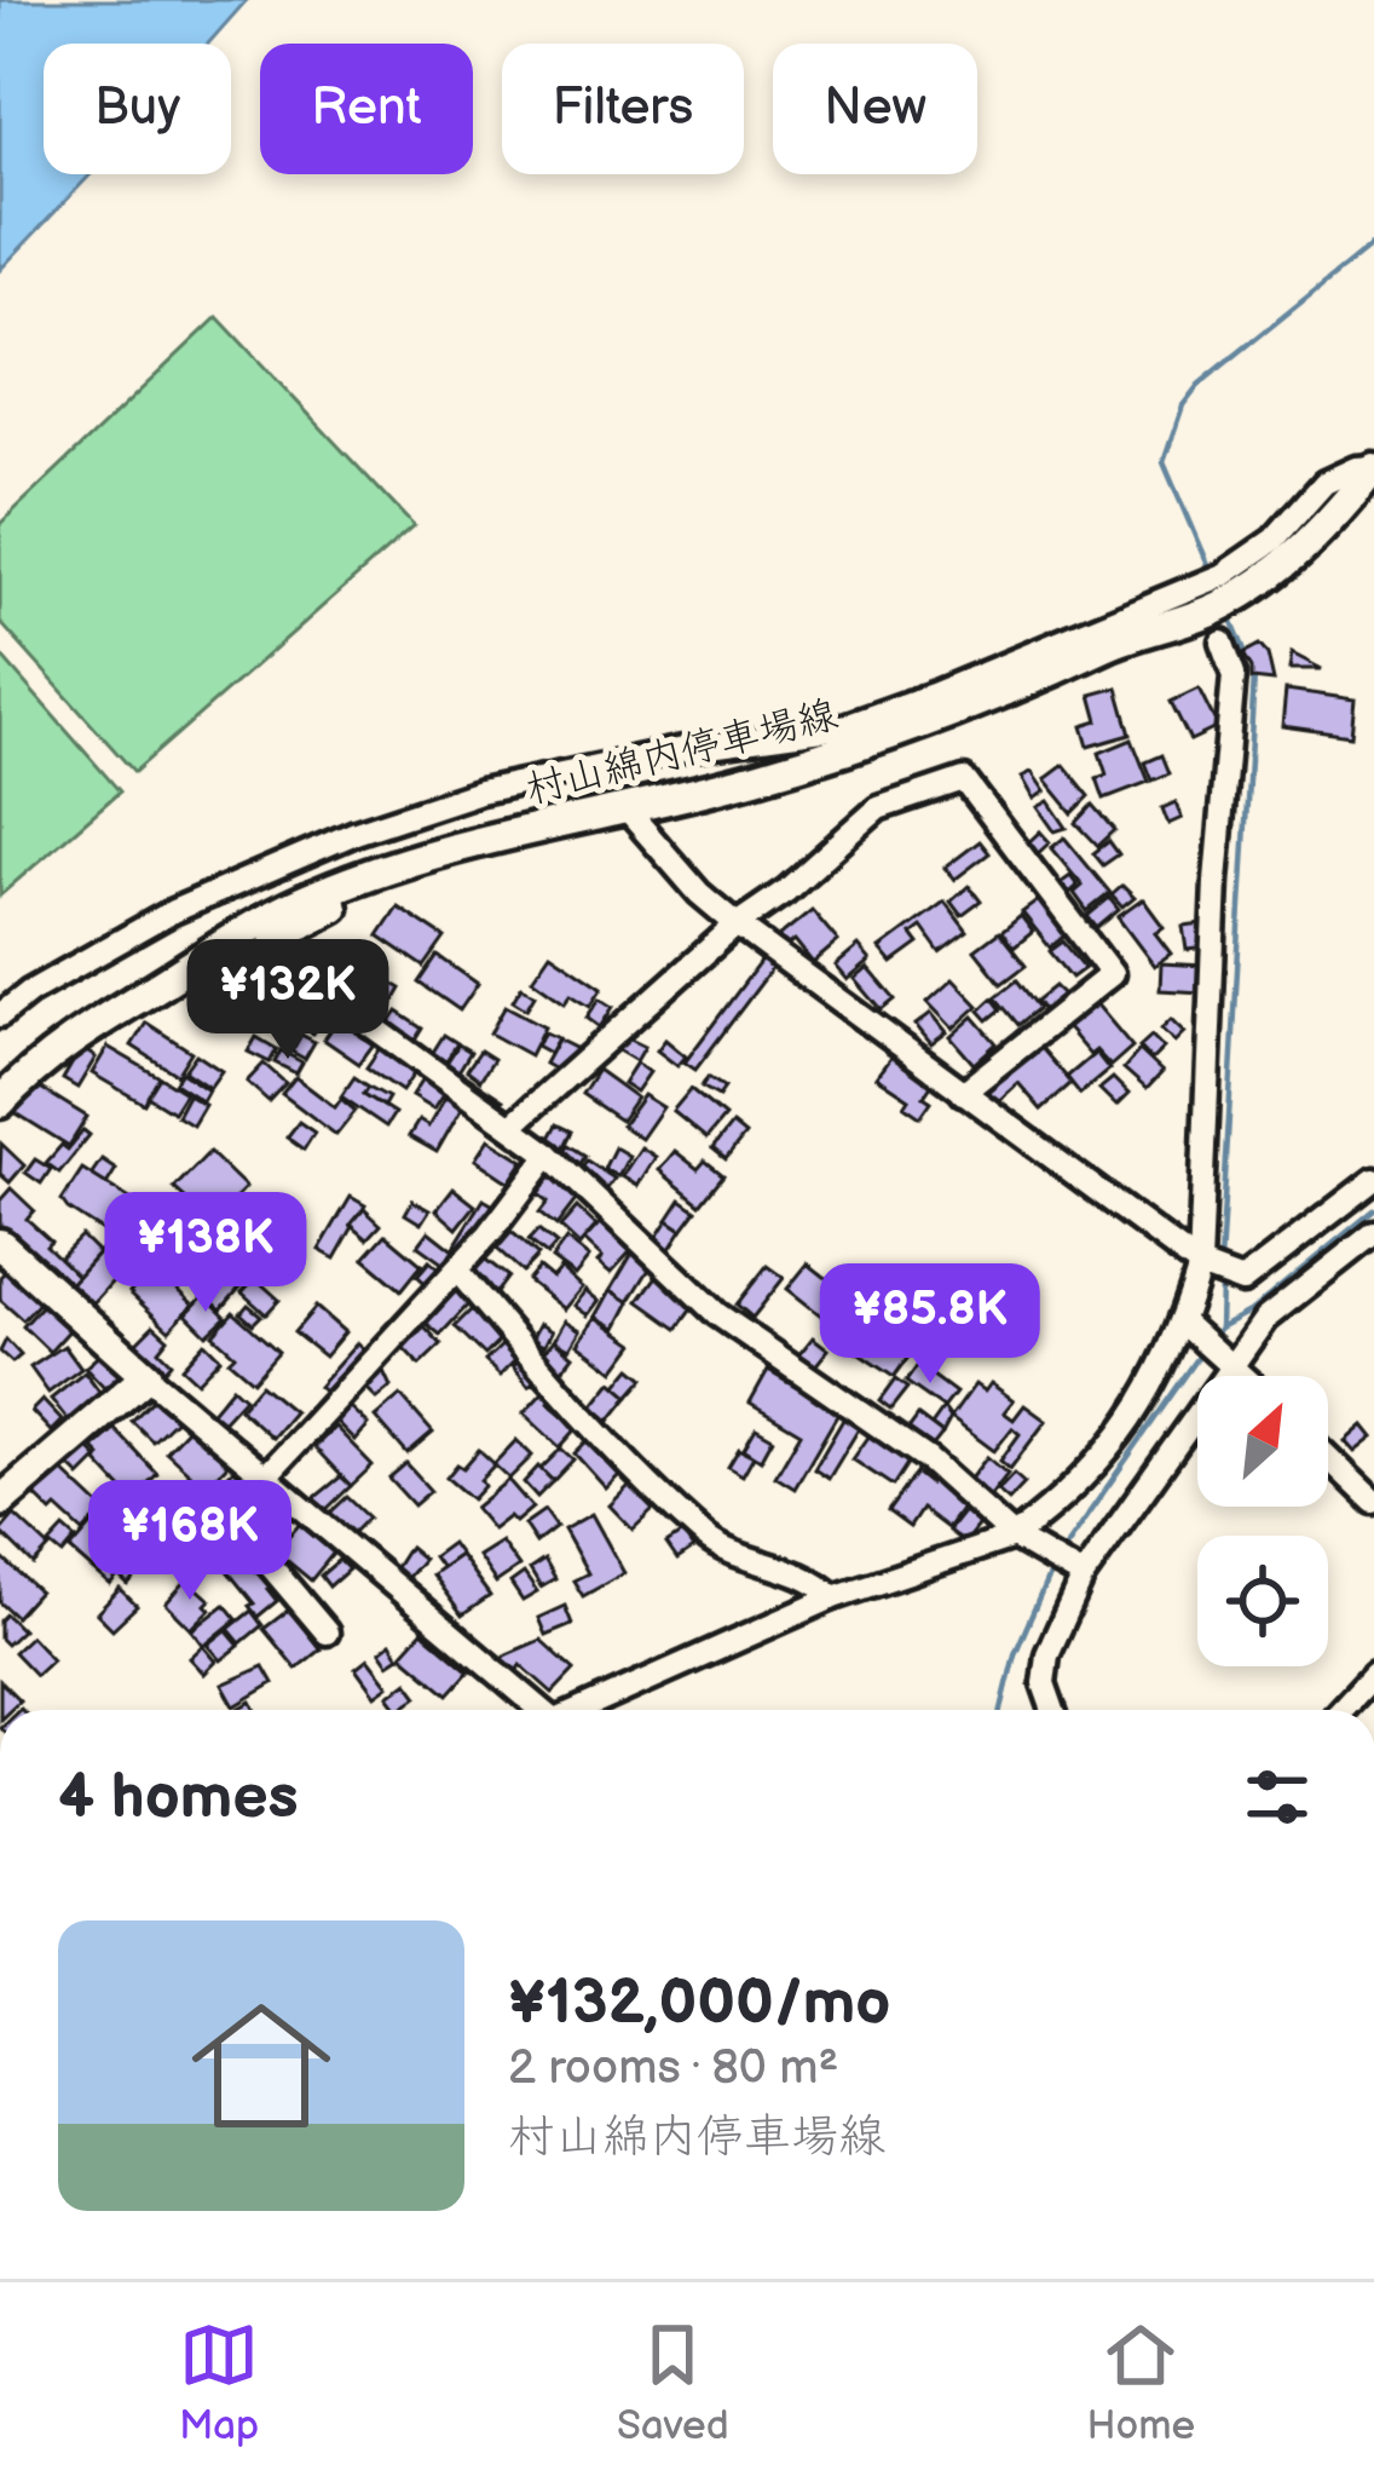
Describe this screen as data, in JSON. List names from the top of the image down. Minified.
{"streets":{"main road":["村山綿内停車場線"]},"north":"top right","page":{"chip":["Buy","Rent","Filters","New"],"price":["¥132K","¥138K","¥85.8K","¥168K"],"heading":"4 homes","list":[{"name":"¥132,000/mo","note":"2 rooms · 80 m² · 村山綿内停車場線"}],"tabs":["Map","Saved","Home"]}}
